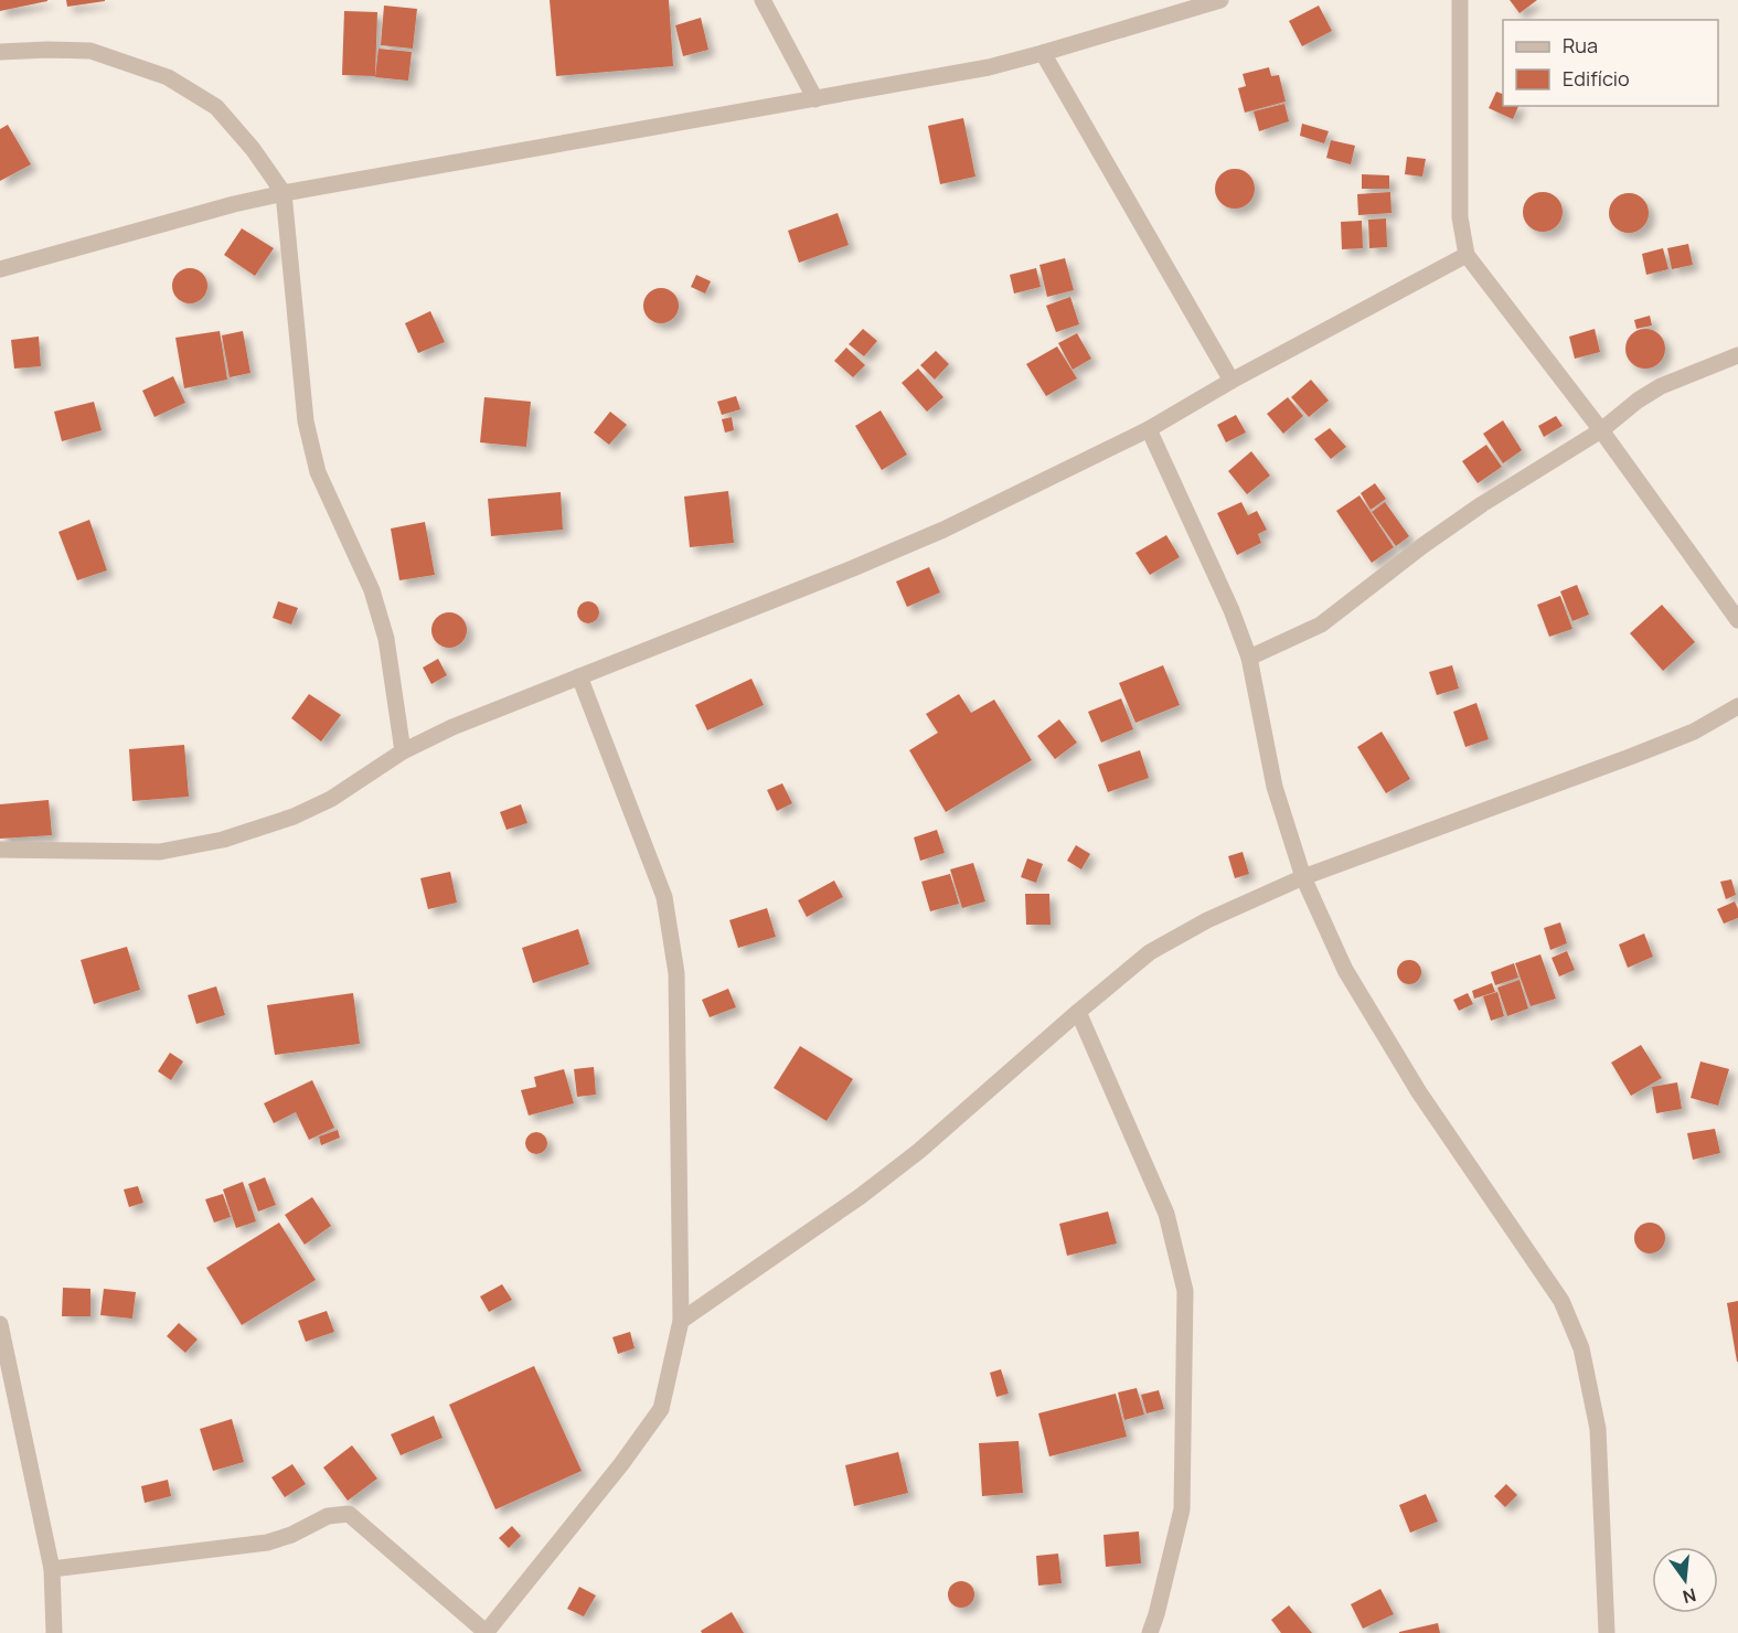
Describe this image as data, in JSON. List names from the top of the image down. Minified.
{"legend":["Rua","Edifício"],"north":"bottom"}
